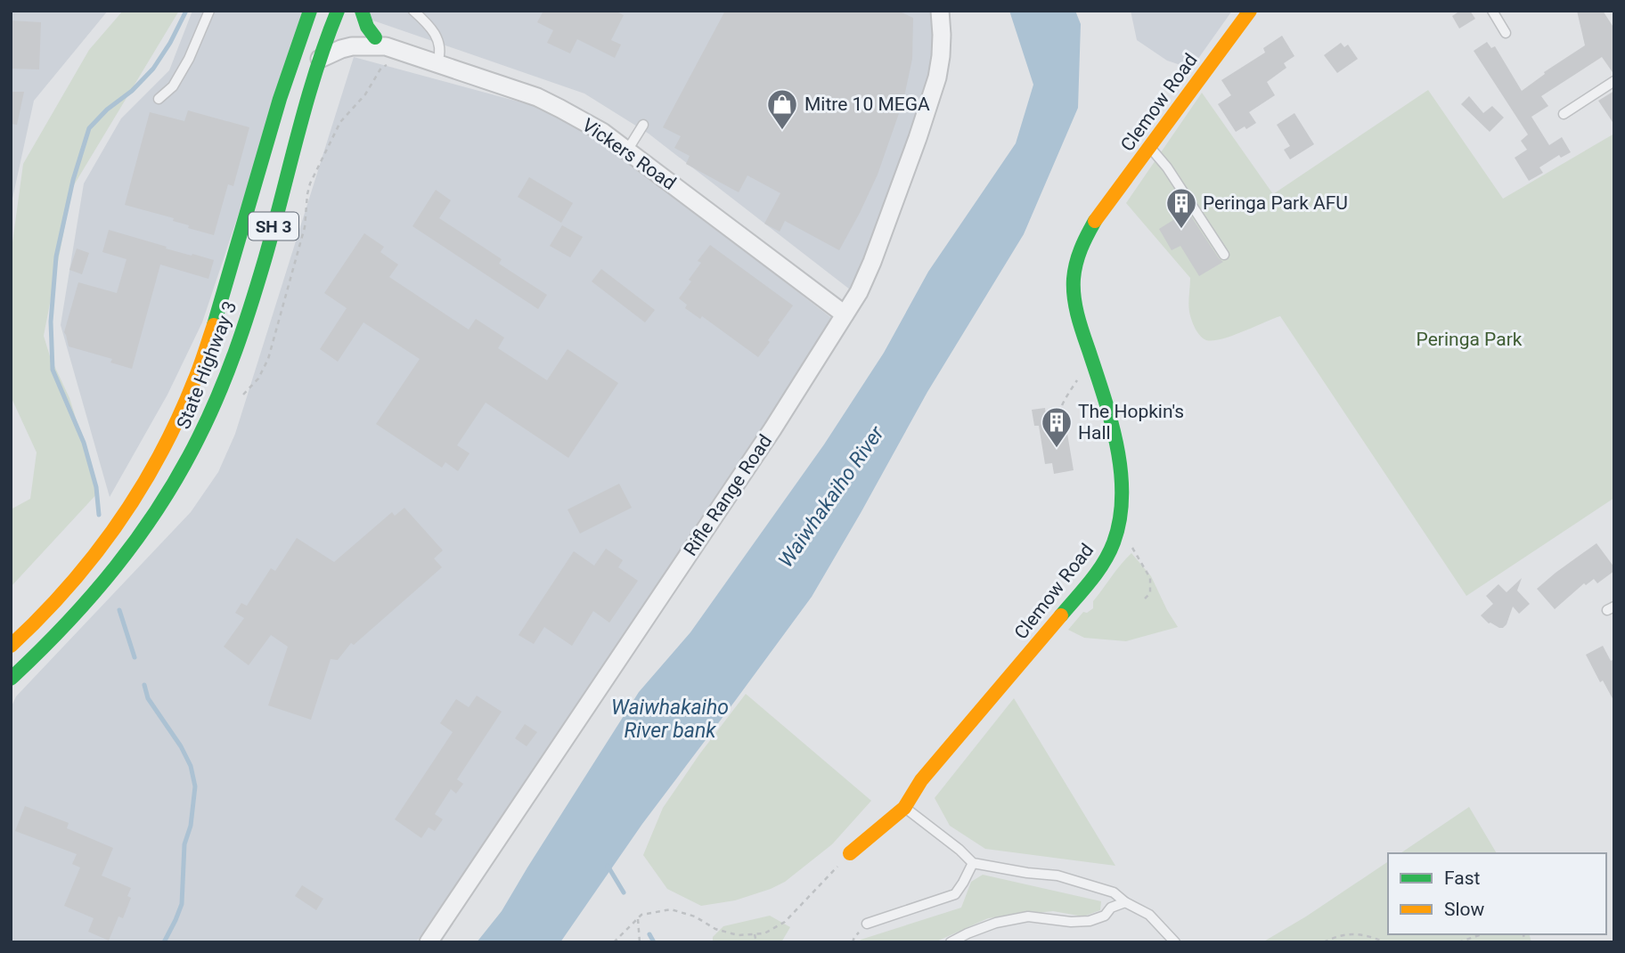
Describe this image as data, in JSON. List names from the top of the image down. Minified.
{"streets":{"main road":["Clemow Road","SH 3","State Highway 3"],"street":["Vickers Road","Rifle Range Road"]},"crossings":[["Vickers Road","State Highway 3"],["Vickers Road","Rifle Range Road"]],"water":["Waiwhakaiho River","Waiwhakaiho River bank"],"parks":["Peringa Park"],"places":{"shop":["Mitre 10 MEGA"],"building":["Peringa Park AFU","The Hopkin's Hall"]},"legend":["Fast","Slow"]}
